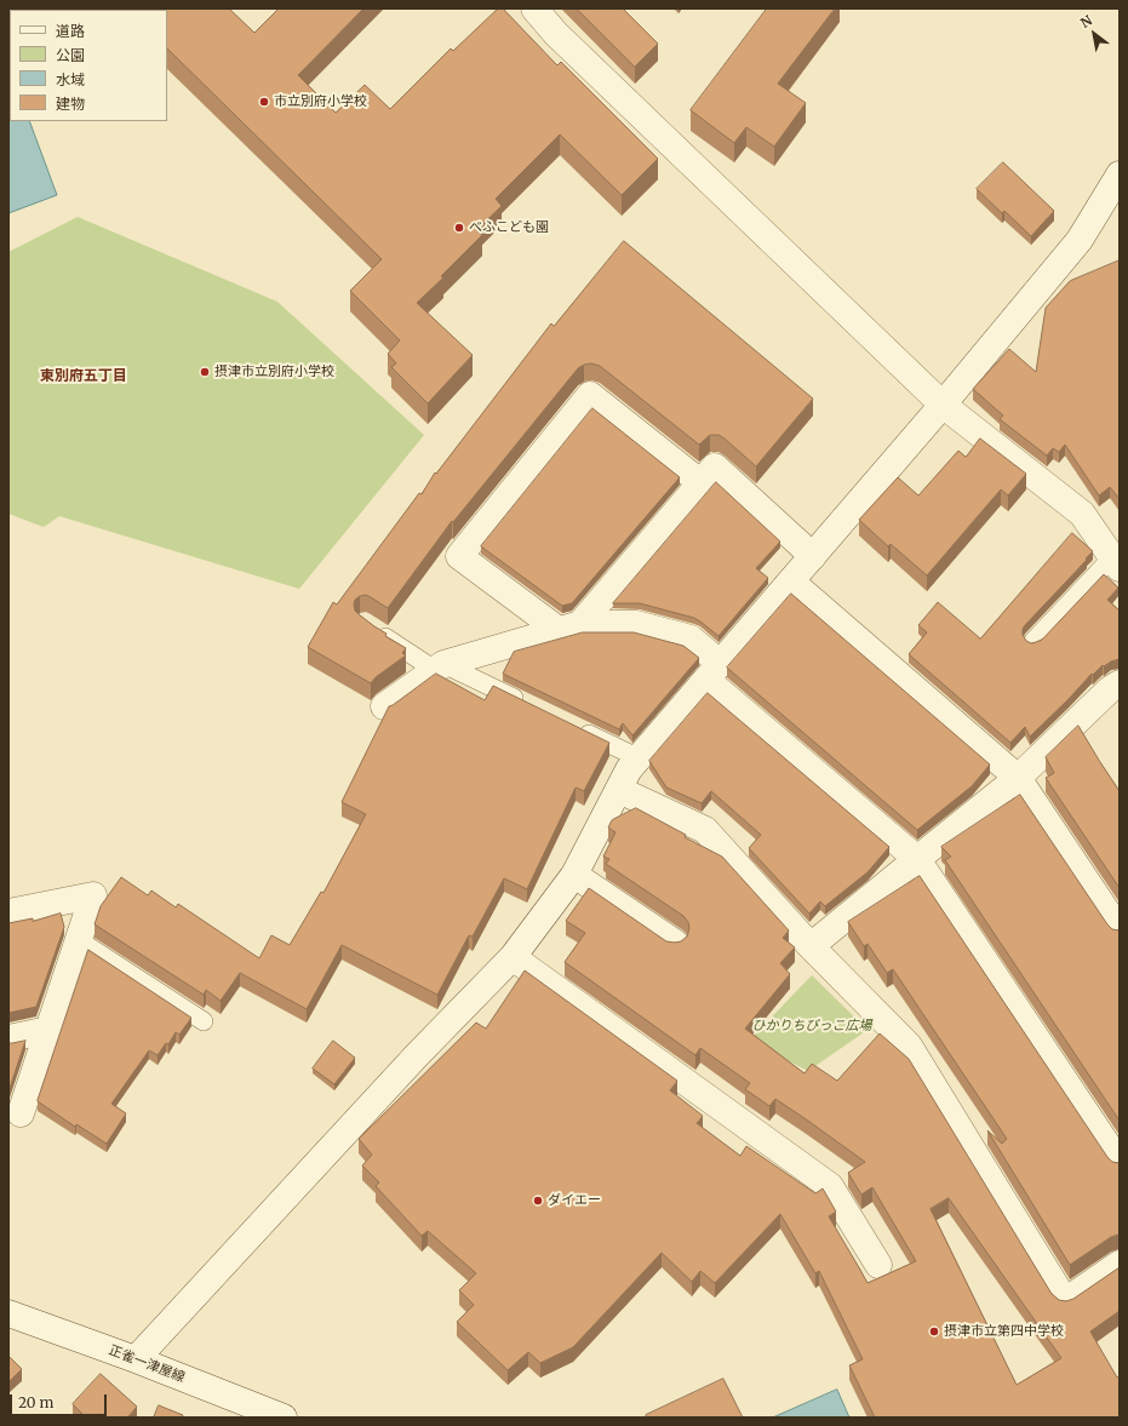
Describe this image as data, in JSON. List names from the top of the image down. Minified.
{"streets":{"street":["正雀一津屋線"]},"districts":["東別府五丁目"],"parks":["ひかりちびっこ広場"],"places":["市立別府小学校","べふこども園","摂津市立別府小学校","ダイエー","摂津市立第四中学校"],"legend":["道路","公園","水域","建物"],"scale_bar":"20 m","north":"top left"}
